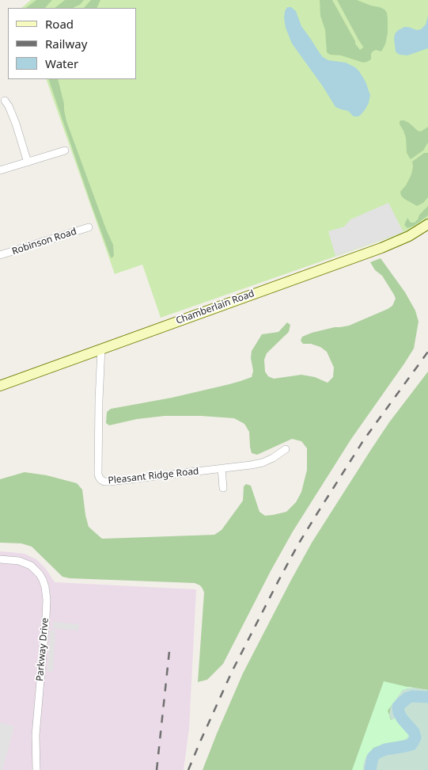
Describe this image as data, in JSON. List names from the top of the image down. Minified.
{"streets":{"street":["Robinson Road","Chamberlain Road","Pleasant Ridge Road","Parkway Drive"]},"crossings":[["Chamberlain Road","Pleasant Ridge Road"]],"legend":["Road","Railway","Water"]}
